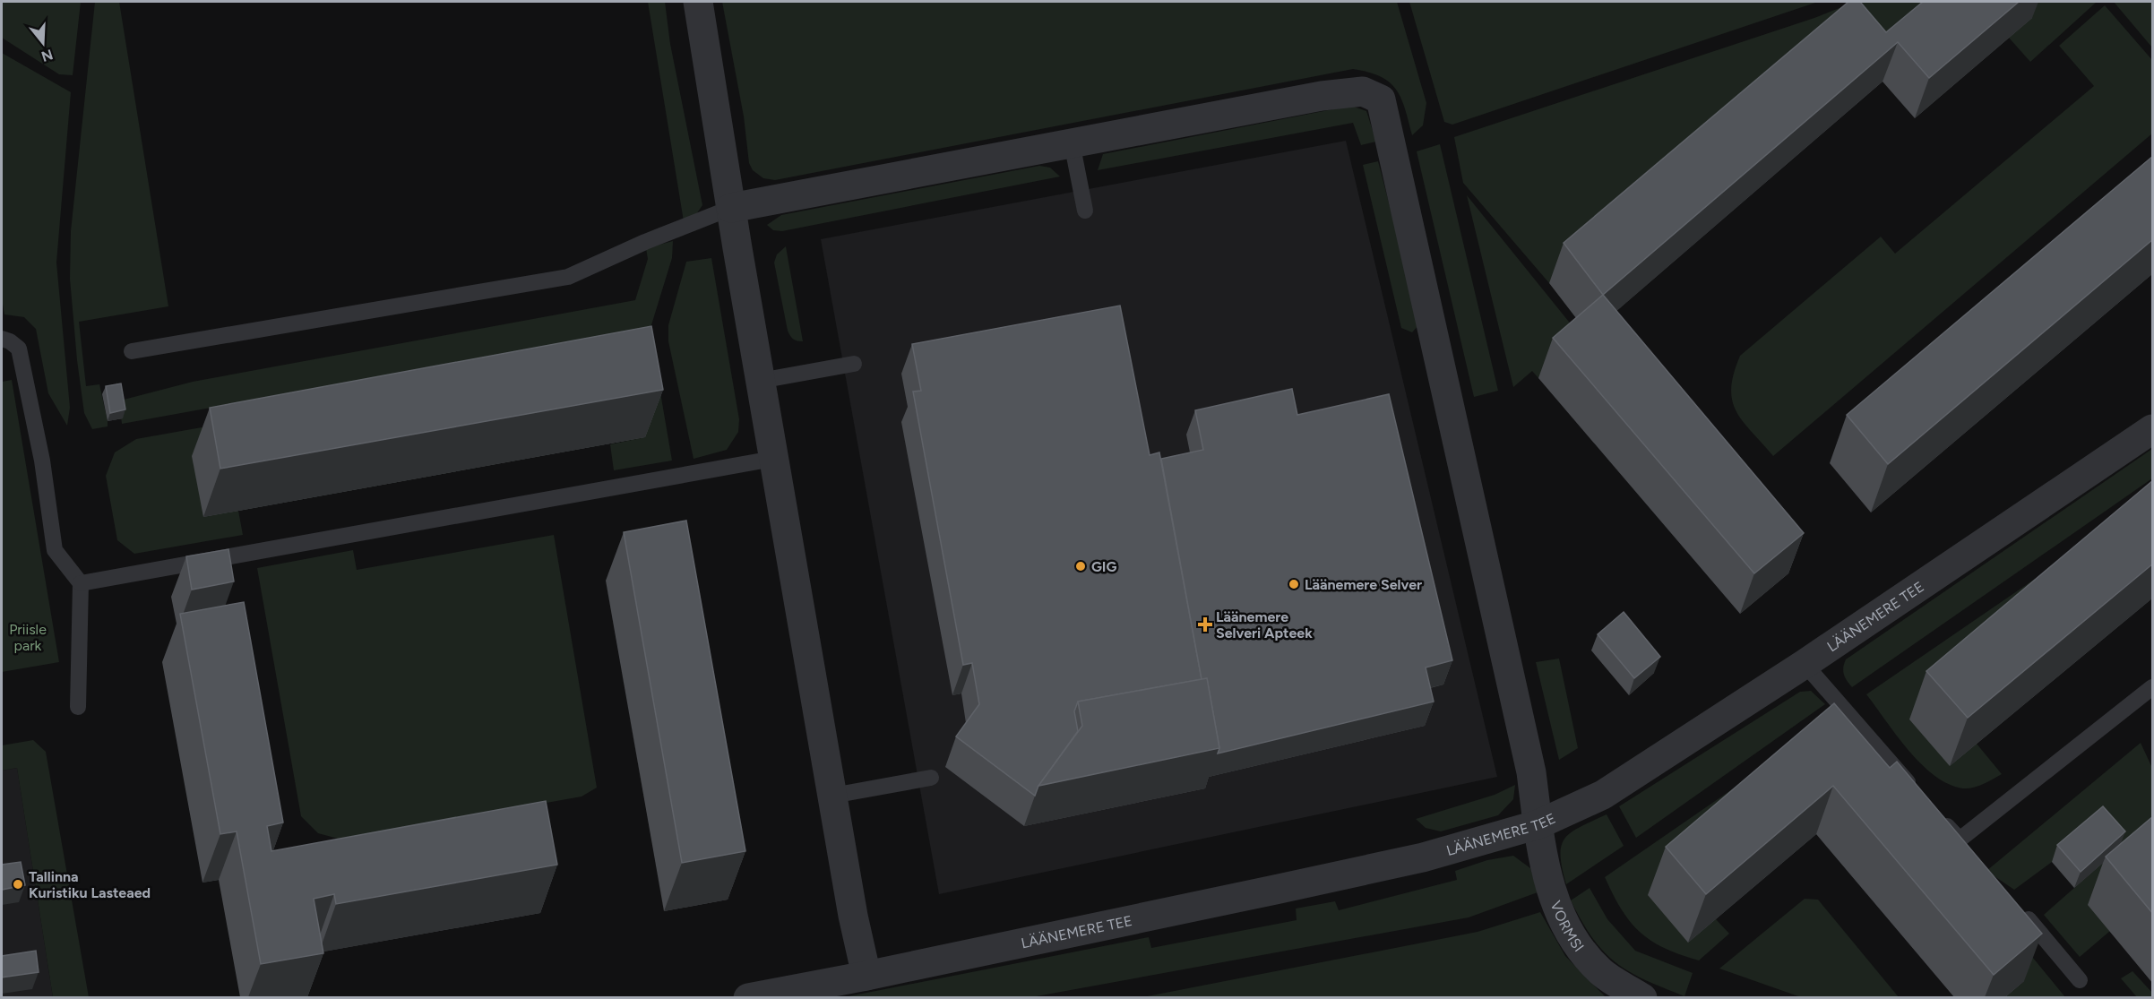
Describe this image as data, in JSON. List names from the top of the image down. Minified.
{"streets":{"street":["LÄÄNEMERE TEE","VORMSI"]},"crossings":[["LÄÄNEMERE TEE","VORMSI"]],"parks":["Priisle park"],"places":{"other":["GIG","Läänemere Selver","Tallinna Kuristiku Lasteaed"],"health":["Läänemere Selveri Apteek"]},"north":"bottom"}
